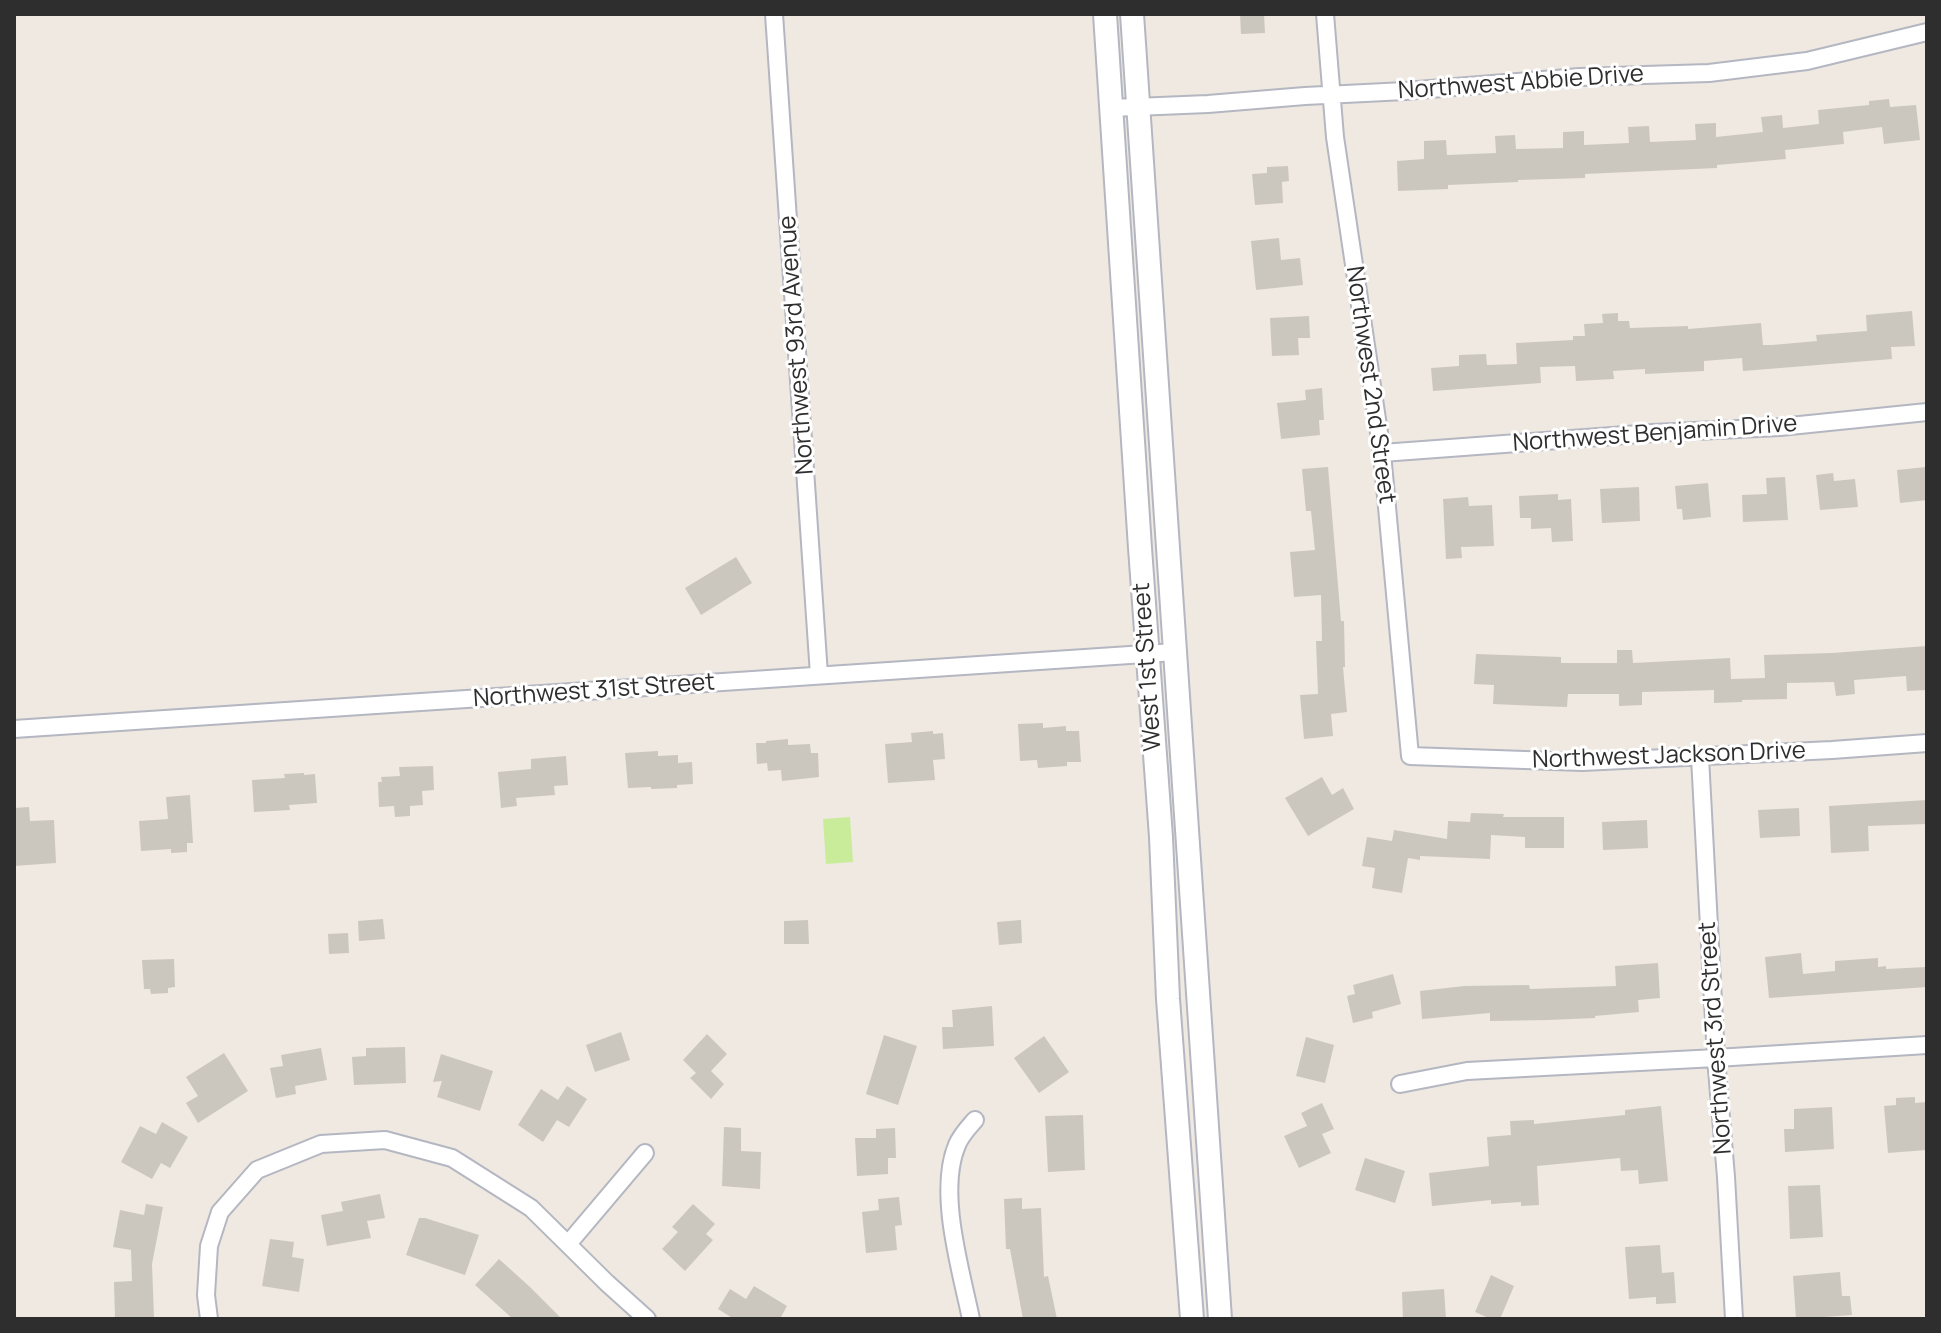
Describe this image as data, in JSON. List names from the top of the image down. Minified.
{"streets":{"main road":["West 1st Street"],"street":["Northwest Abbie Drive","Northwest 93rd Avenue","Northwest 2nd Street","Northwest Benjamin Drive","Northwest 31st Street","Northwest Jackson Drive","Northwest 3rd Street"]},"crossings":[["Northwest Abbie Drive","Northwest 2nd Street"],["Northwest Abbie Drive","West 1st Street"],["Northwest 93rd Avenue","Northwest 31st Street"],["Northwest 2nd Street","Northwest Benjamin Drive"],["Northwest 2nd Street","Northwest Jackson Drive"],["West 1st Street","Northwest 31st Street"],["Northwest Jackson Drive","Northwest 3rd Street"]]}
